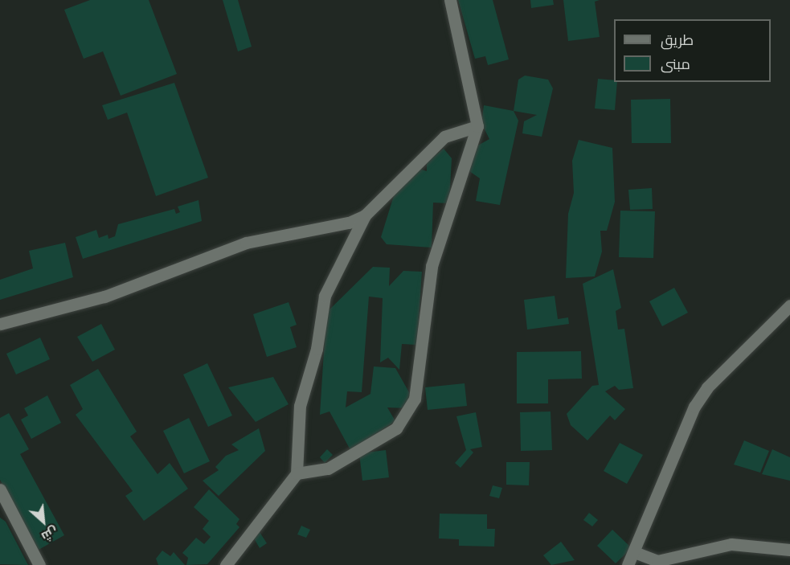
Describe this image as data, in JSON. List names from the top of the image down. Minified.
{"legend":["طريق","مبنى"],"north":"bottom right"}
